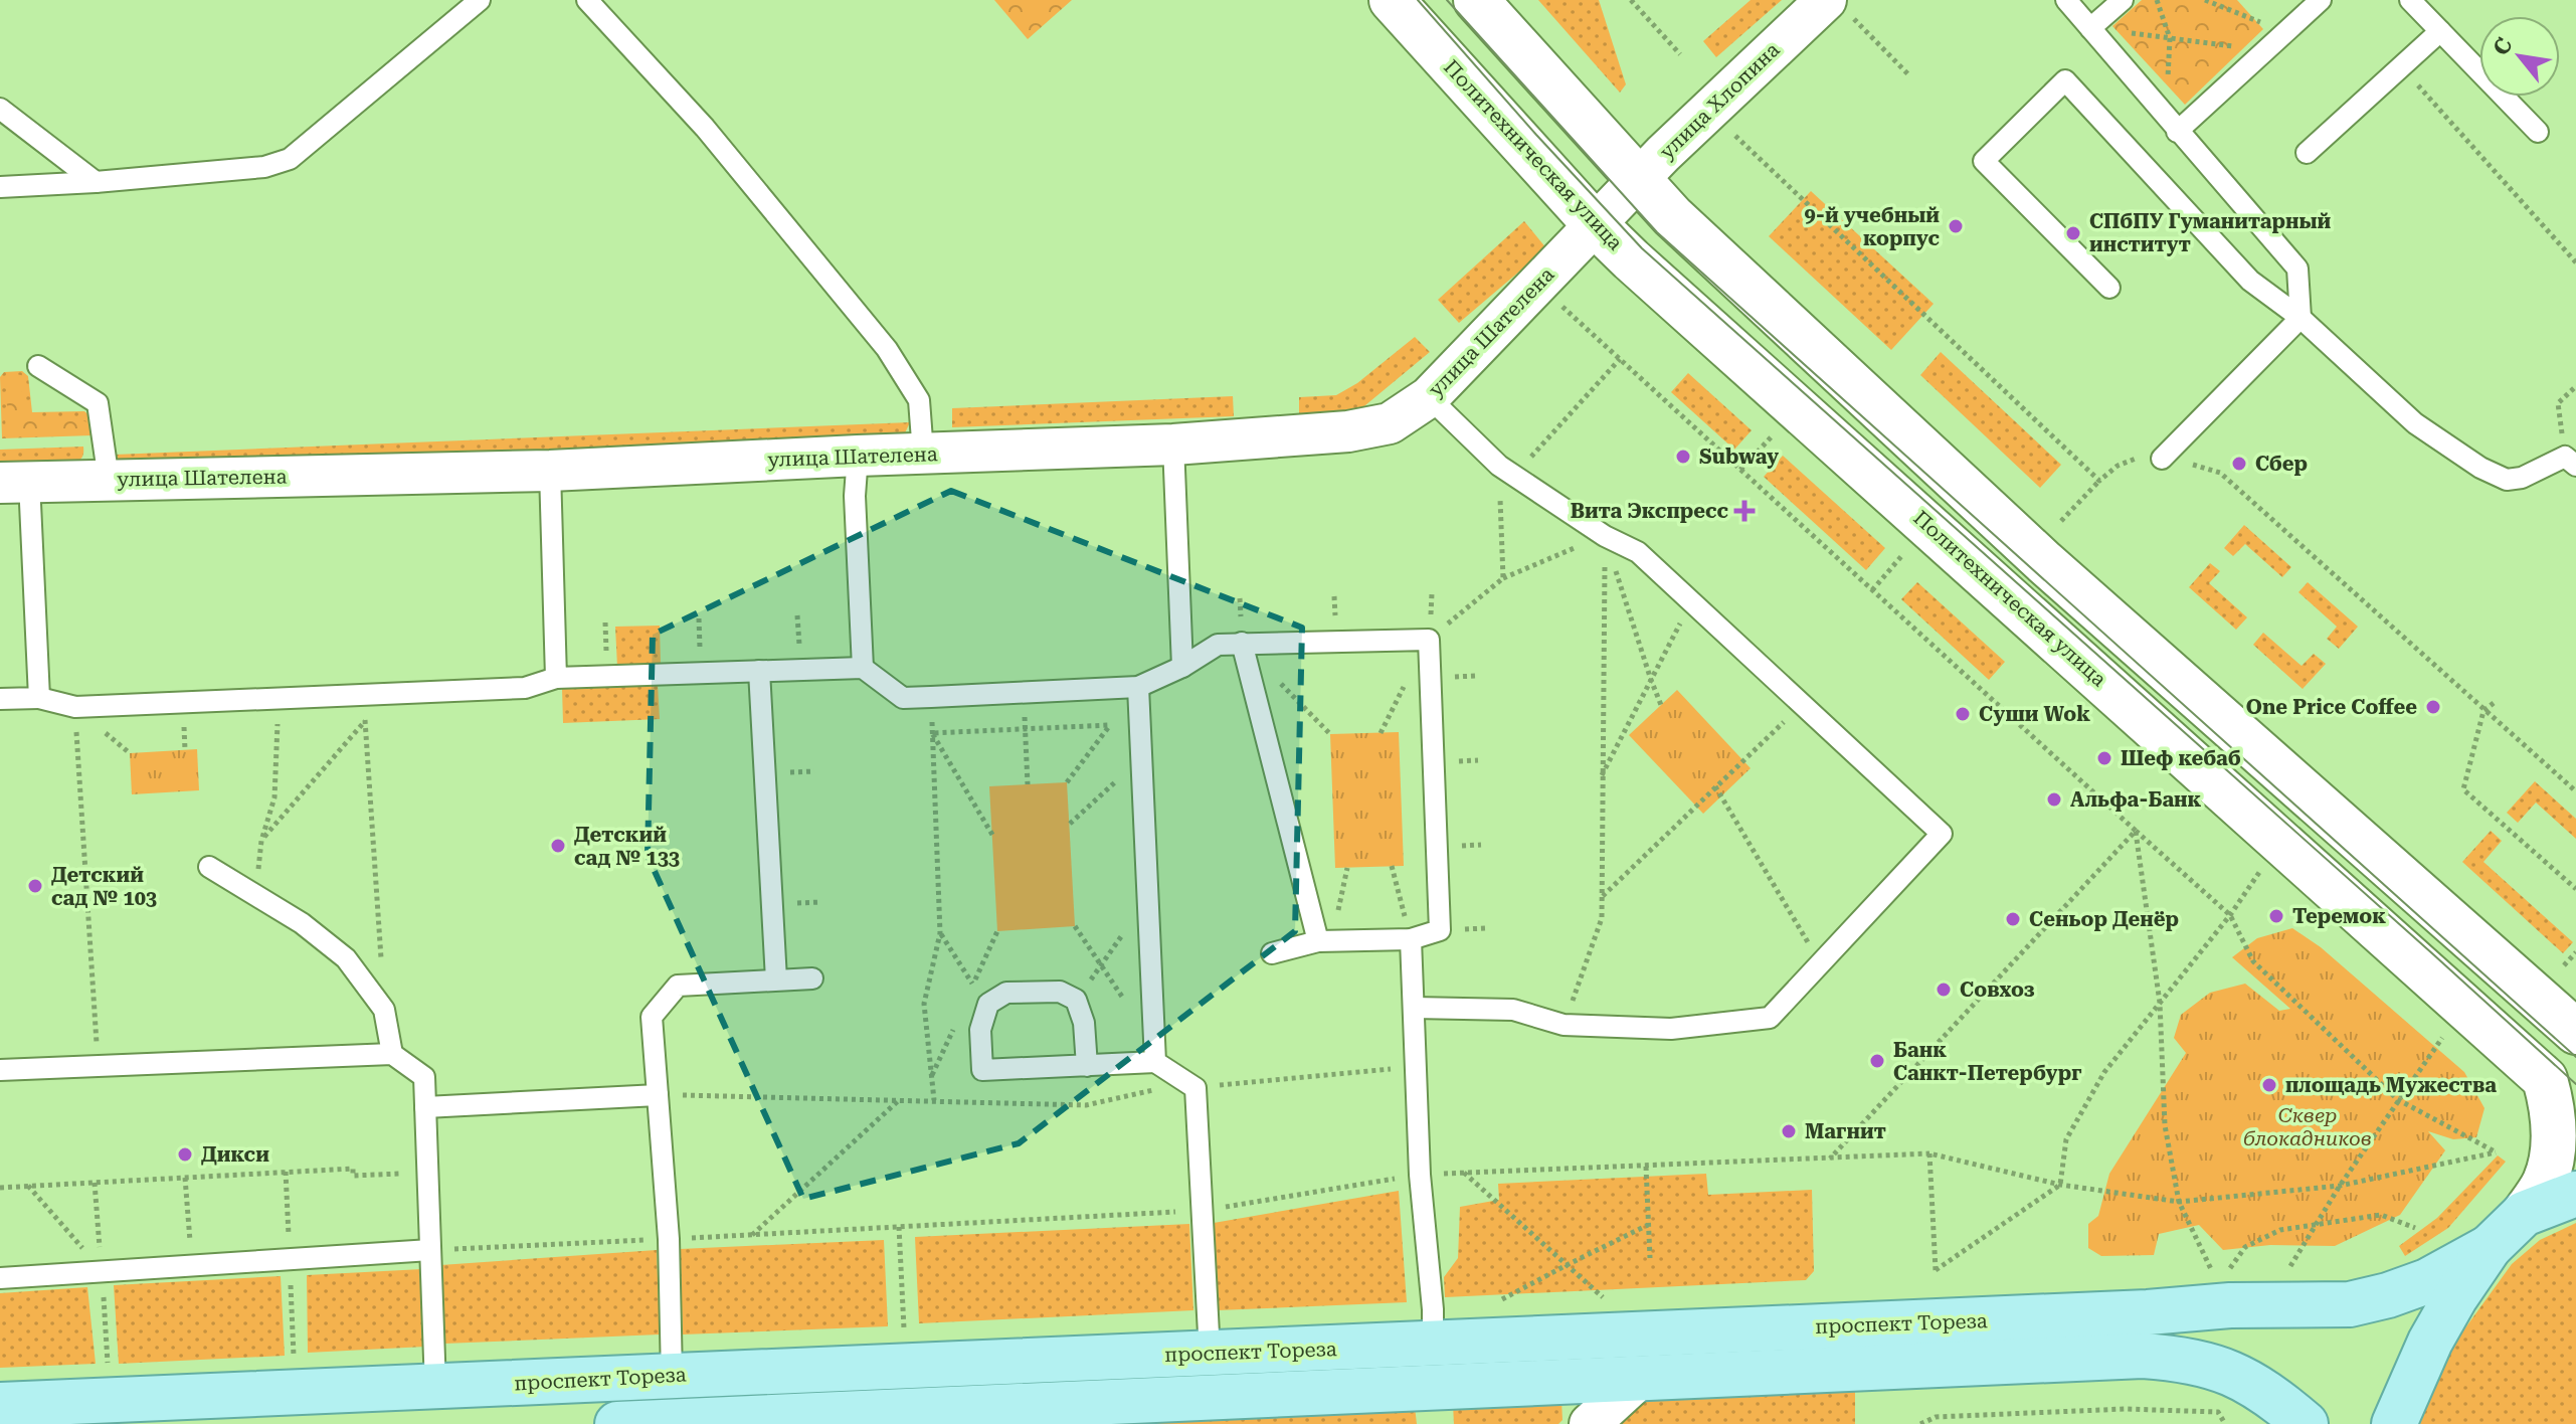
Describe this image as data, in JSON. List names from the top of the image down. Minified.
{"streets":{"main road":["Политехническая улица","проспект Тореза"],"street":["улица Хлопина","улица Шателена"]},"crossings":[["улица Хлопина","Политехническая улица"],["улица Хлопина","улица Шателена"],["Политехническая улица","улица Шателена"]],"parks":["Сквер блокадников"],"places":{"other":["9-й учебный корпус","СПбПУ Гуманитарный институт","Subway","Сбер","One Price Coffee","Суши Wok","Шеф кебаб","Альфа-Банк","Детский сад № 133","Детский сад № 103","Теремок","Сеньор Денёр","Совхоз","Банк Санкт-Петербург","площадь Мужества","Магнит","Дикси"],"health":["Вита Экспресс"]},"north":"top left"}
